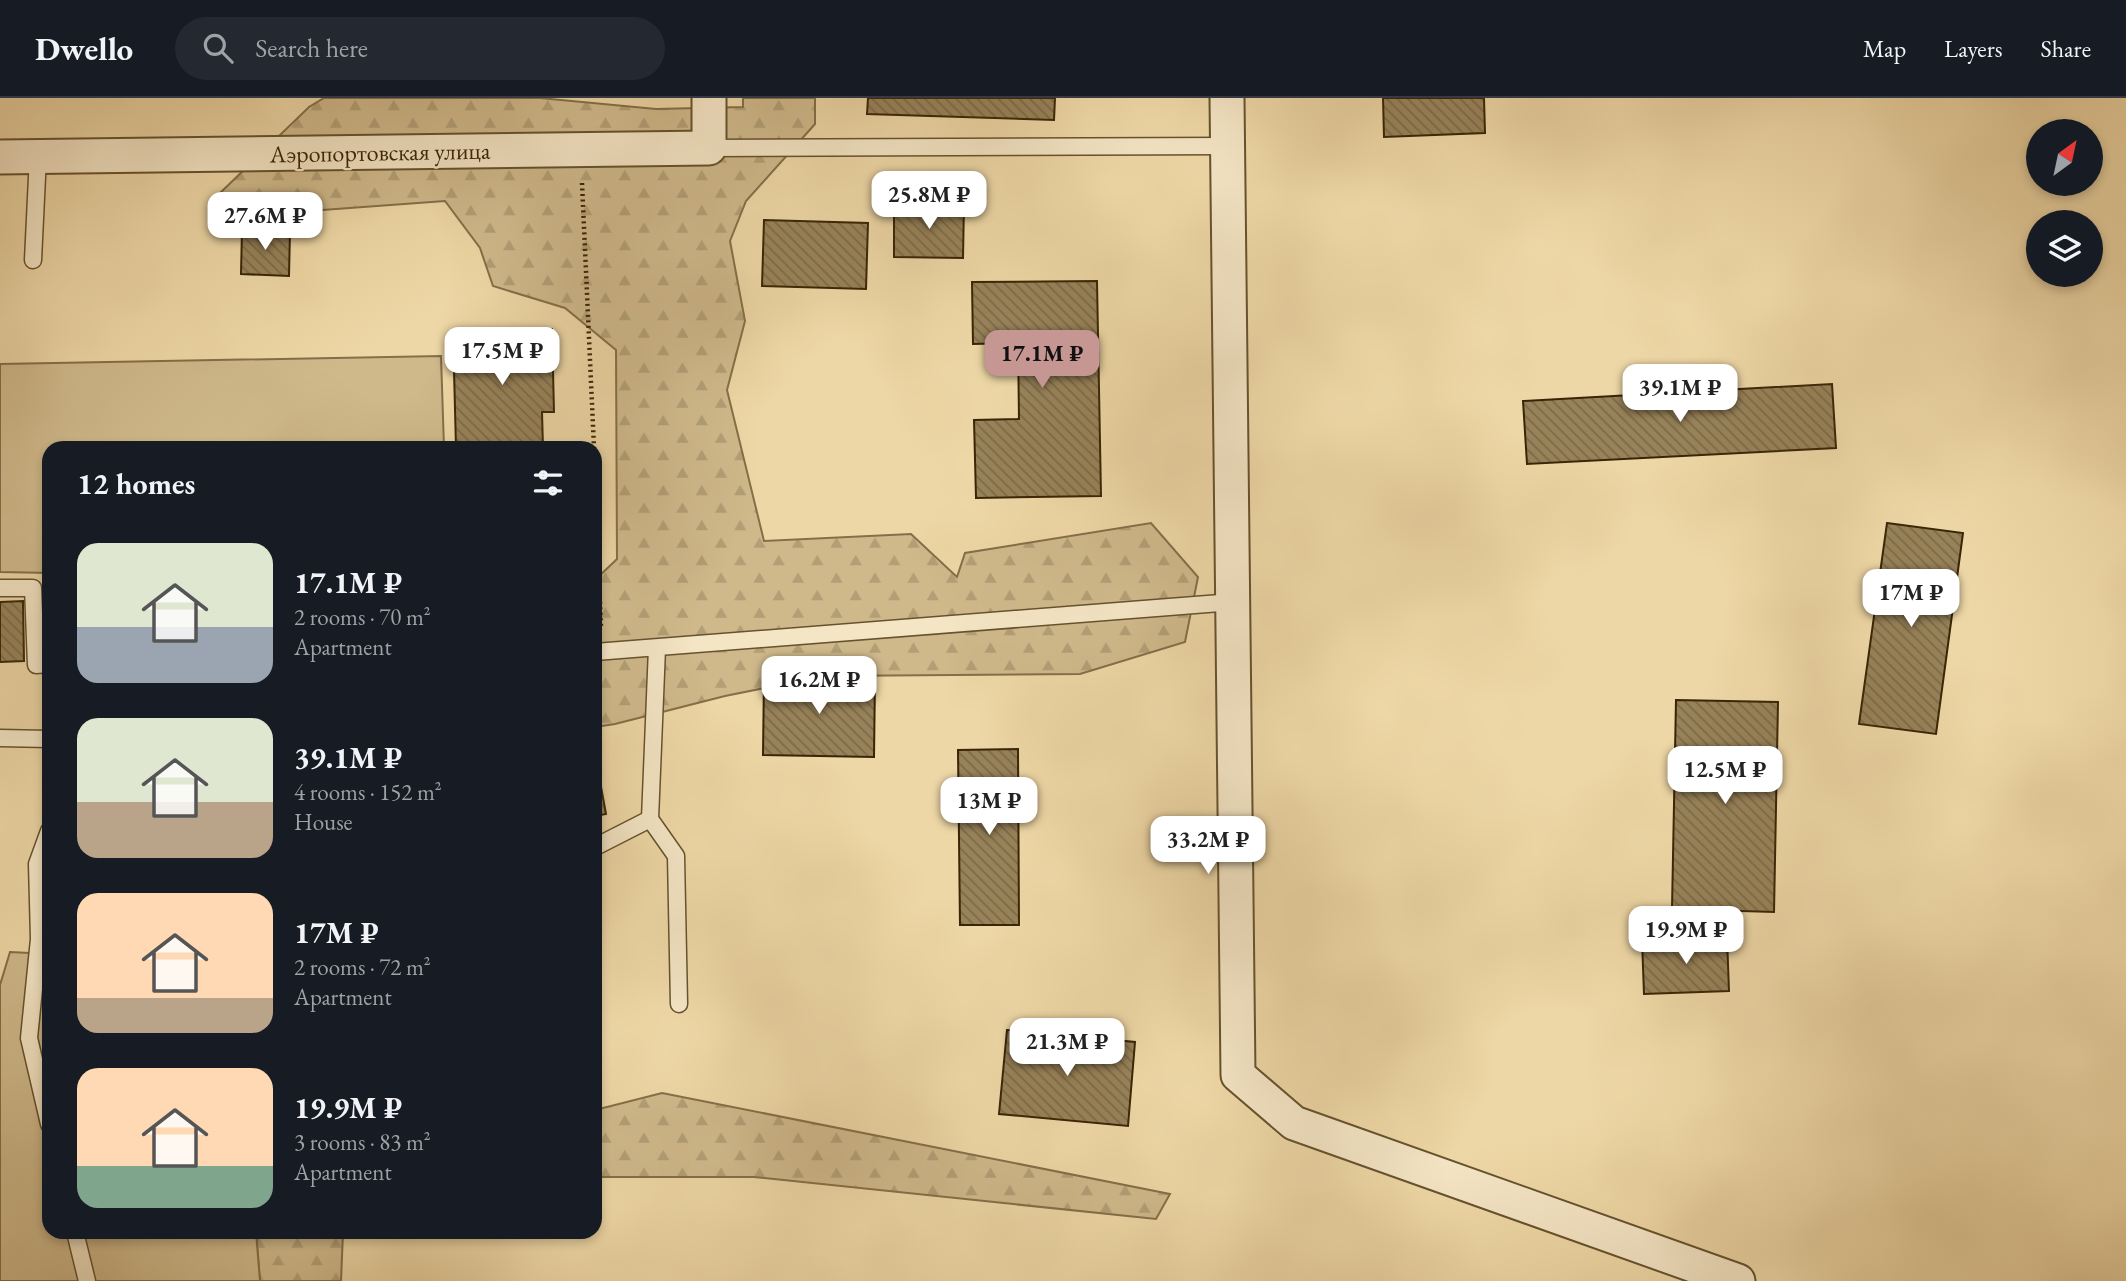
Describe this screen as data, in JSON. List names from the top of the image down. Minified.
{"streets":{"street":["Аэропортовская улица"]},"north":"top right","page":{"header":"Dwello","search":"Search here","nav":["Map","Layers","Share"],"price":["25.8M ₽","27.6M ₽","17.5M ₽","17.1M ₽","39.1M ₽","17M ₽","16.2M ₽","12.5M ₽","13M ₽","33.2M ₽","19.9M ₽","21.3M ₽"],"heading":"12 homes","list":[{"name":"17.1M ₽","note":"2 rooms · 70 m² · Apartment"},{"name":"39.1M ₽","note":"4 rooms · 152 m² · House"},{"name":"17M ₽","note":"2 rooms · 72 m² · Apartment"},{"name":"19.9M ₽","note":"3 rooms · 83 m² · Apartment"}]}}
